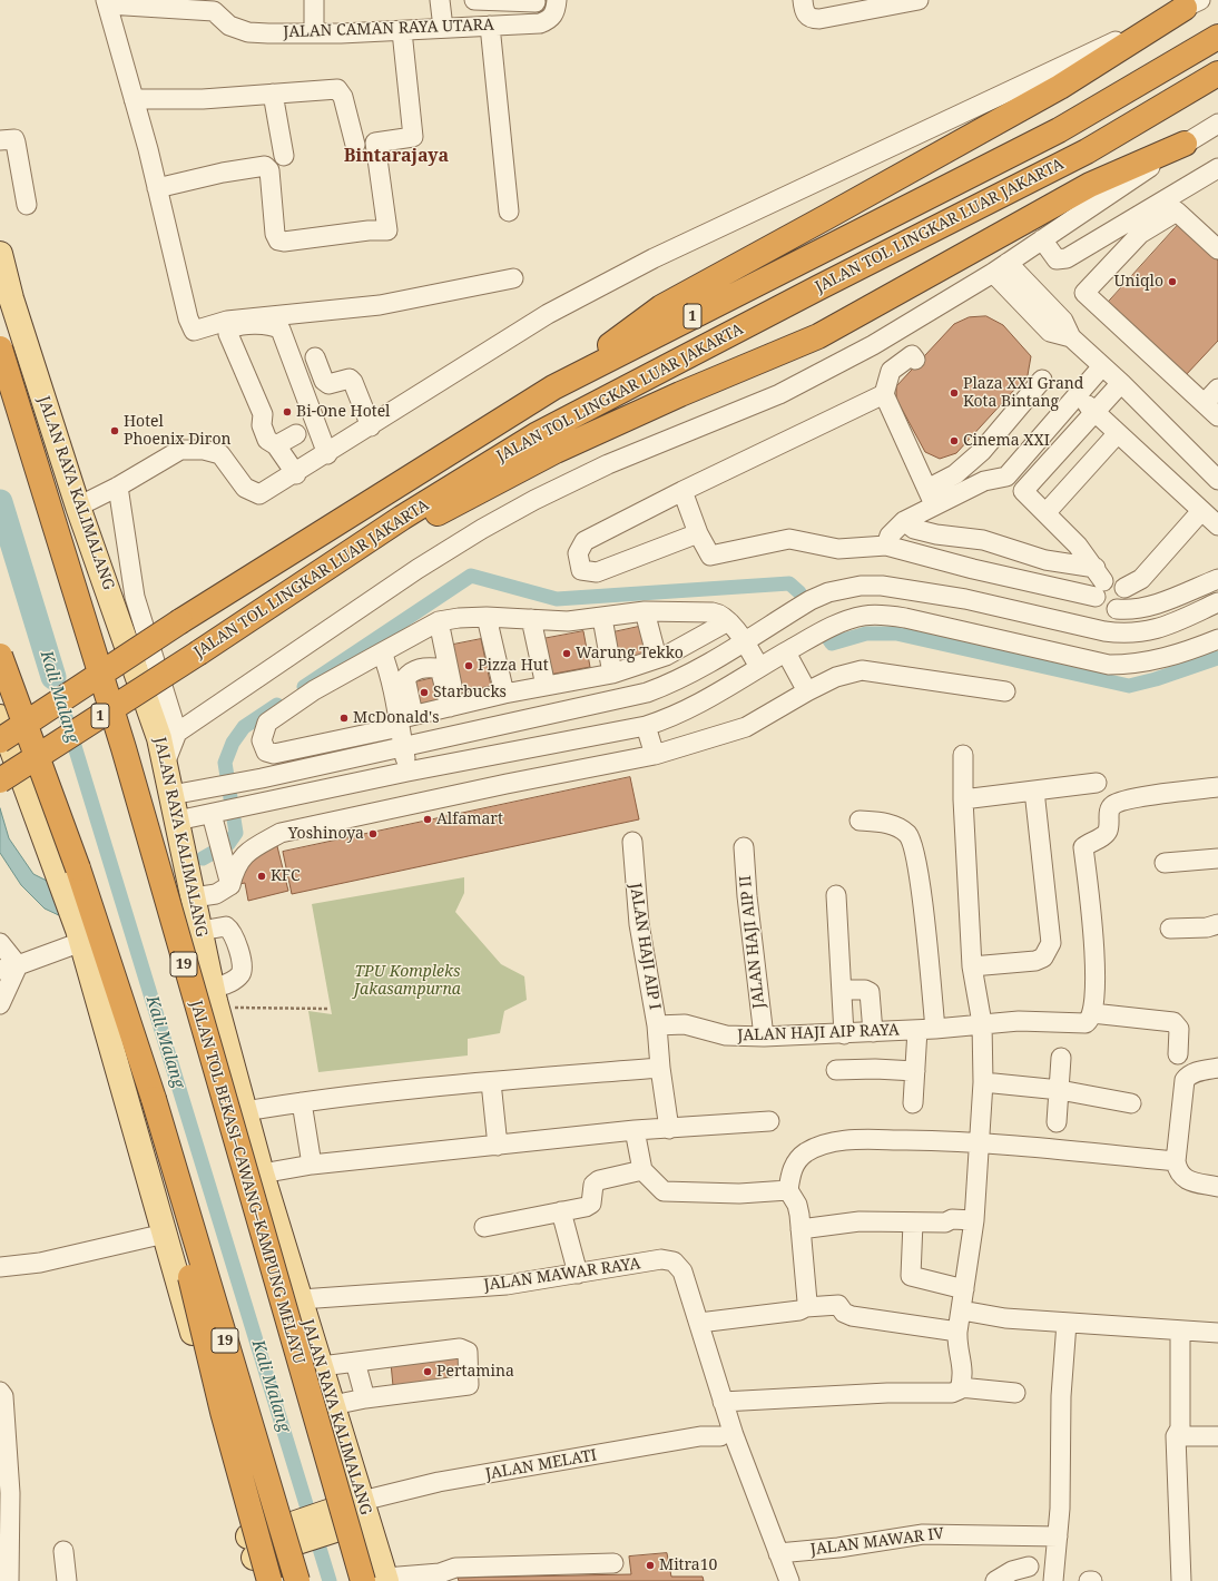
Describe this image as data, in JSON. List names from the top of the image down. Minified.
{"streets":{"highway":["JALAN TOL LINGKAR LUAR JAKARTA","1","19","JALAN TOL BEKASI–CAWANG–KAMPUNG MELAYU"],"main road":["JALAN RAYA KALIMALANG"],"street":["JALAN CAMAN RAYA UTARA","JALAN HAJI AIP II","JALAN HAJI AIP I","JALAN HAJI AIP RAYA","JALAN MAWAR RAYA","JALAN MELATI","JALAN MAWAR IV"]},"crossings":[["JALAN RAYA KALIMALANG","JALAN TOL BEKASI–CAWANG–KAMPUNG MELAYU"],["JALAN RAYA KALIMALANG","JALAN MAWAR RAYA"],["JALAN RAYA KALIMALANG","JALAN MELATI"],["JALAN HAJI AIP II","JALAN HAJI AIP RAYA"],["JALAN HAJI AIP I","JALAN HAJI AIP RAYA"],["JALAN MAWAR RAYA","JALAN MAWAR IV"]],"districts":["Bintarajaya"],"water":["Kali Malang"],"parks":["TPU Kompleks Jakasampurna"],"places":["Uniqlo","Plaza XXI Grand Kota Bintang","Bi-One Hotel","Hotel Phoenix Diron","Cinema XXI","Warung Tekko","Pizza Hut","Starbucks","McDonald's","Alfamart","Yoshinoya","KFC","Pertamina","Mitra10"]}
